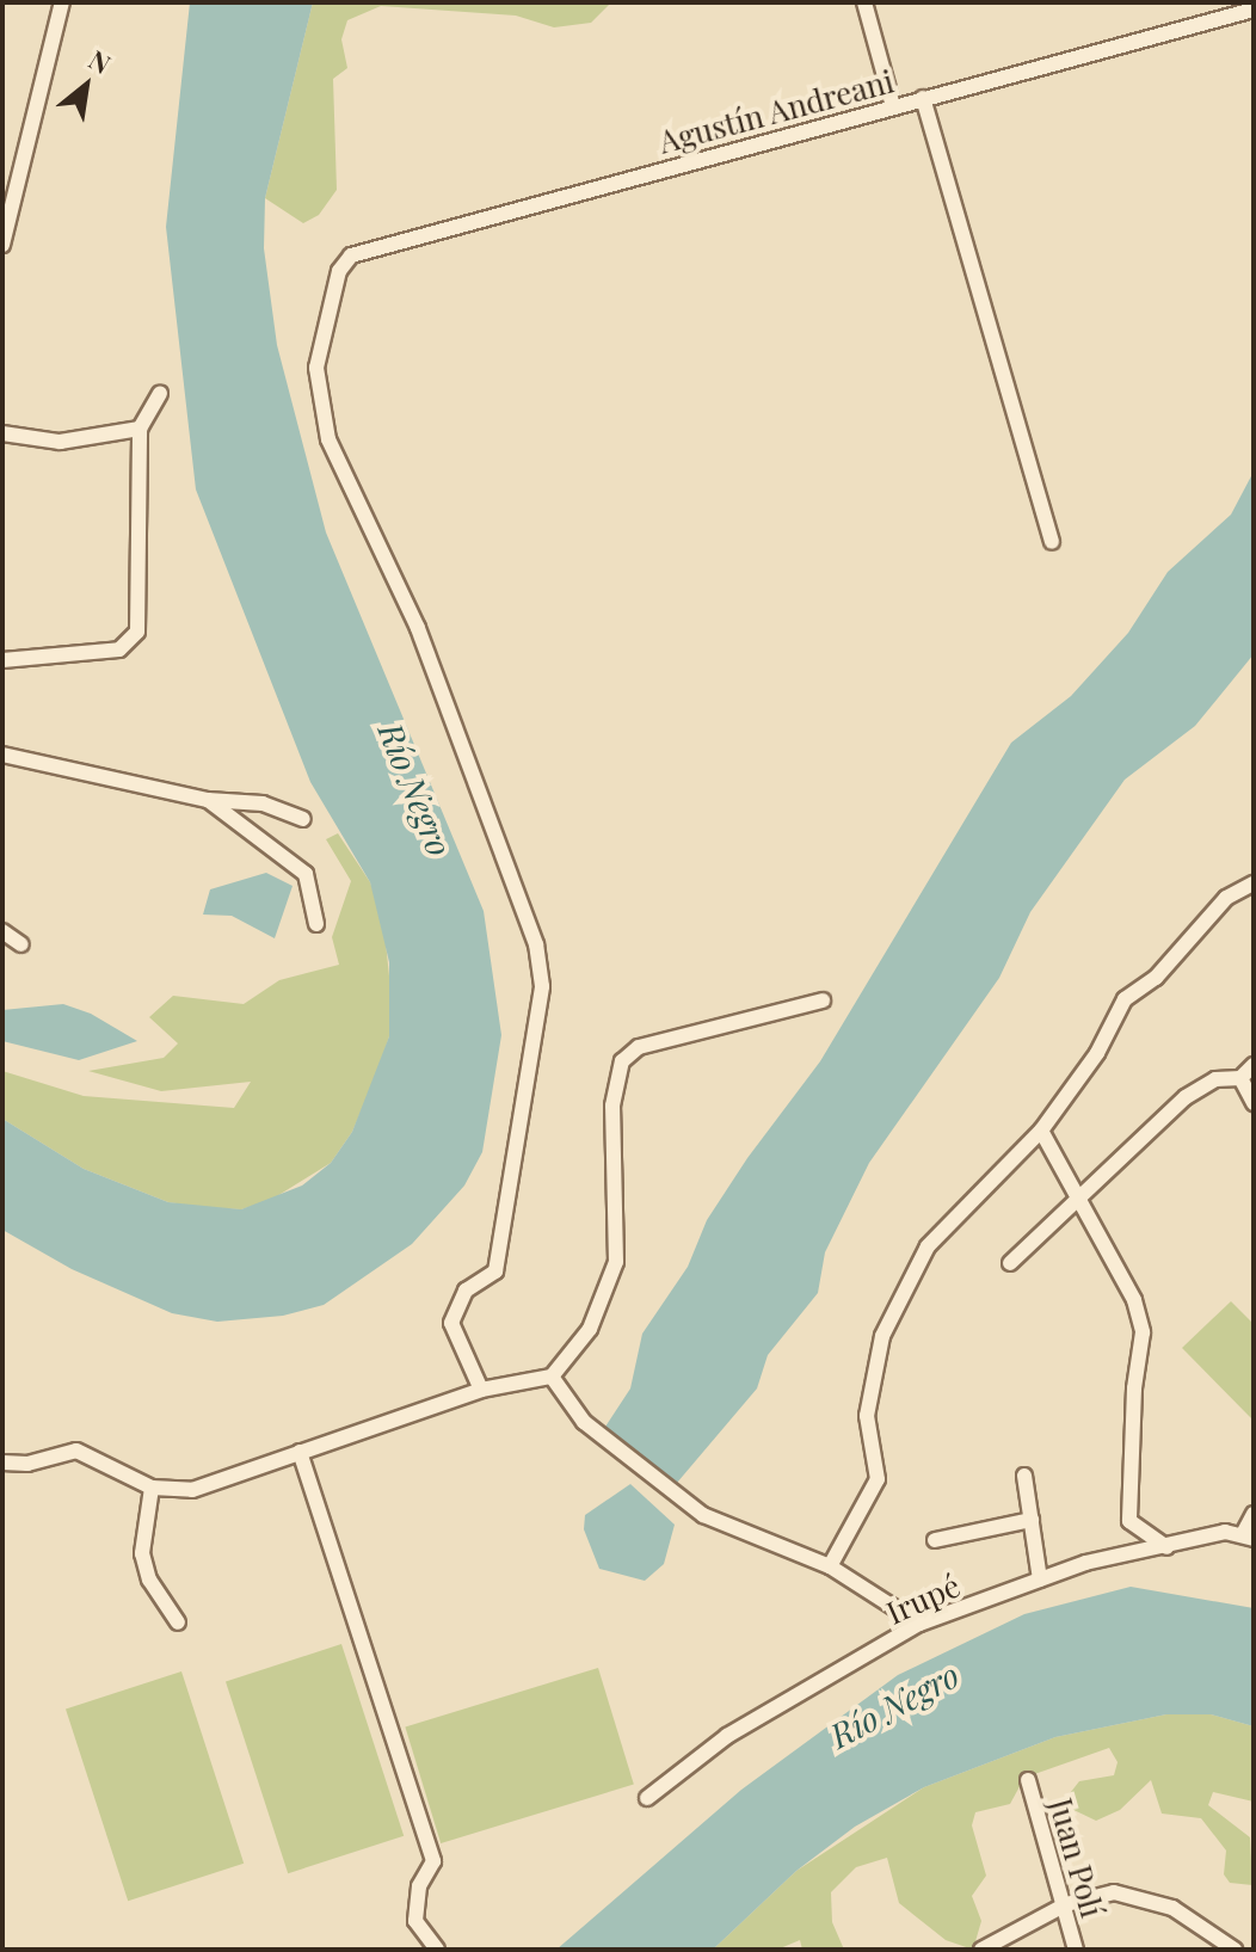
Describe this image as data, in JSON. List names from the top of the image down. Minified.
{"streets":{"street":["Agustín Andreani","Irupé","Juan Polí"]},"water":["Río Negro"],"north":"top right"}
